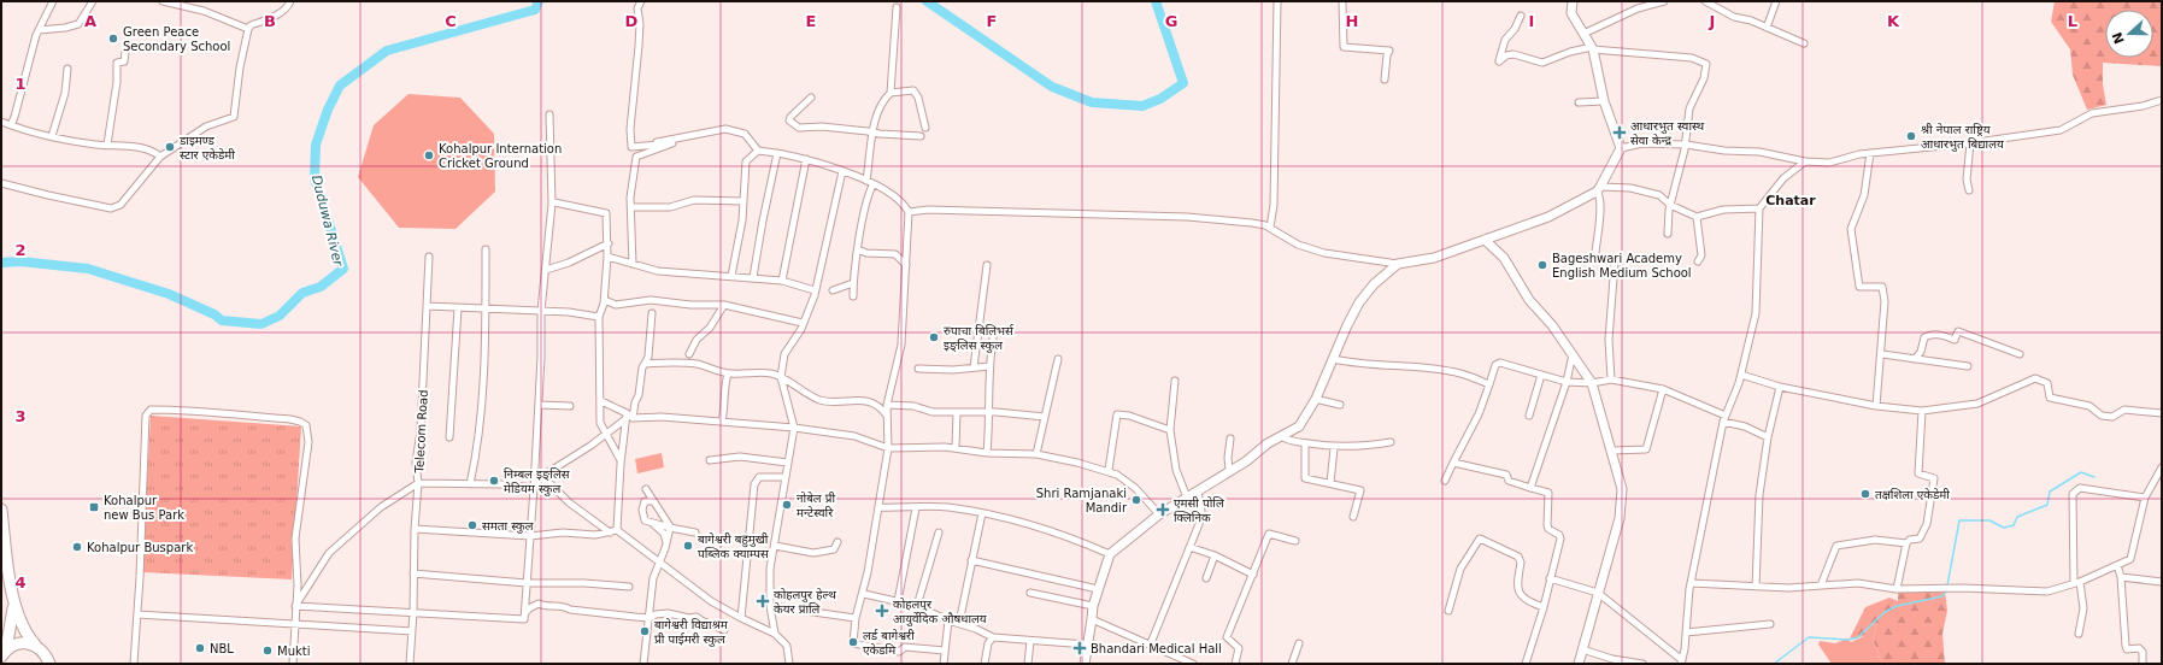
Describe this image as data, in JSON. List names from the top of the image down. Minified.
{"streets":{"street":["Telecom Road"]},"districts":["Chatar"],"water":["Duduwa River"],"places":{"other":["Green Peace Secondary School","श्री नेपाल राष्ट्रिय आधारभुत बिद्यालय","डाइमण्ड स्टार एकेडेमी","Kohalpur Internation Cricket Ground","Bageshwari Academy English Medium School","रुपाचा बिलिभर्स इङ्लिस स्कुल","निम्बल इङ्लिस मेडियम स्कुल","तक्षशिला एकेडेमी","Shri Ramjanaki Mandir","नोबेल प्री मन्टेस्वरि","समता स्कुल","बागेश्वरी बहुमुखी पब्लिक क्याम्पस","Kohalpur Buspark","बागेश्वरी विद्याश्रम प्री पाईमरी स्कुल","लर्ड बागेश्वरी एकेडमि","NBL","Mukti"],"health":["आधारभुत स्वास्थ सेवा केन्द्र","एमसी पोलि क्लिनिक","कोहलपुर हेल्थ केयर प्रालि","कोहलपुर आयुर्वेदिक औषधालय","Bhandari Medical Hall"],"transit":["Kohalpur new Bus Park"]},"north":"left","grid":{"columns":["A","B","C","D","E","F","G","H","I","J","K","L"],"rows":["1","2","3","4"]}}
